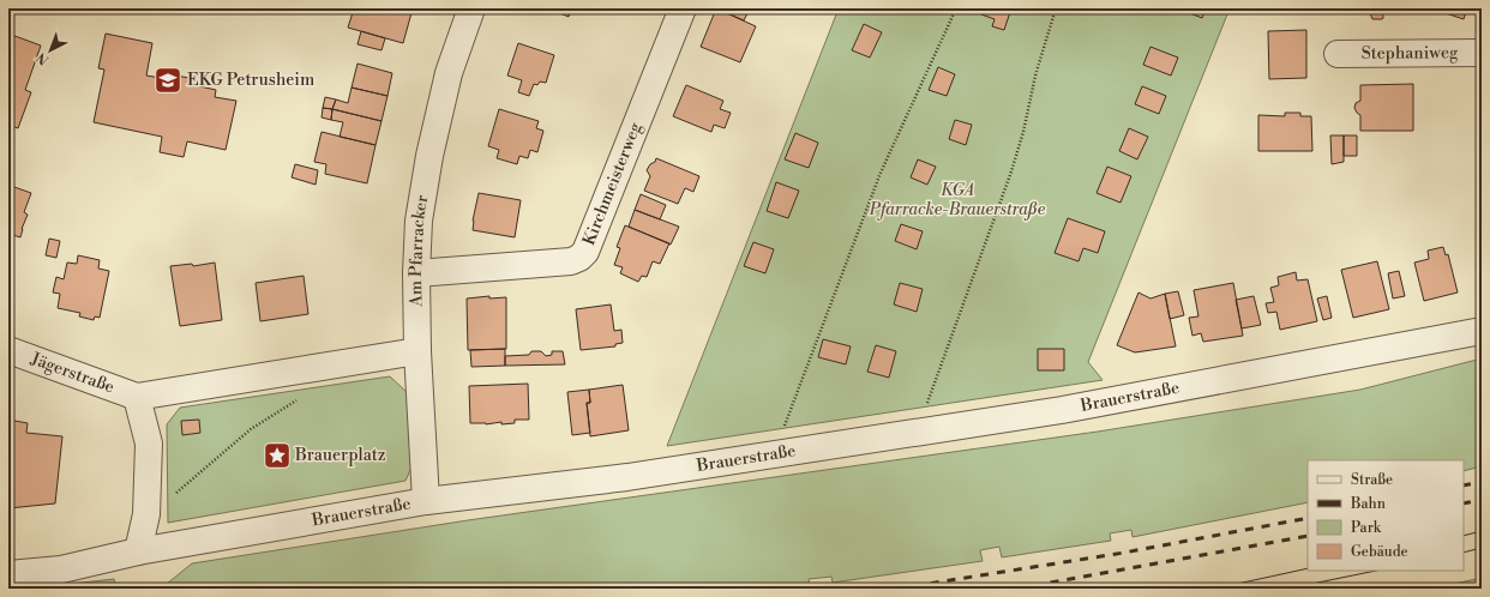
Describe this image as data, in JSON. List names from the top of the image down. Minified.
{"streets":{"street":["Stephaniweg","Kirchmeisterweg","Am Pfarracker","Jägerstraße","Brauerstraße"]},"crossings":[["Kirchmeisterweg","Am Pfarracker"],["Am Pfarracker","Brauerstraße"]],"parks":["KGA Pfarracke-Brauerstraße"],"places":{"school or university":["EKG Petrusheim"],"place":["Brauerplatz"]},"legend":["Straße","Bahn","Park","Gebäude"],"north":"bottom left"}
